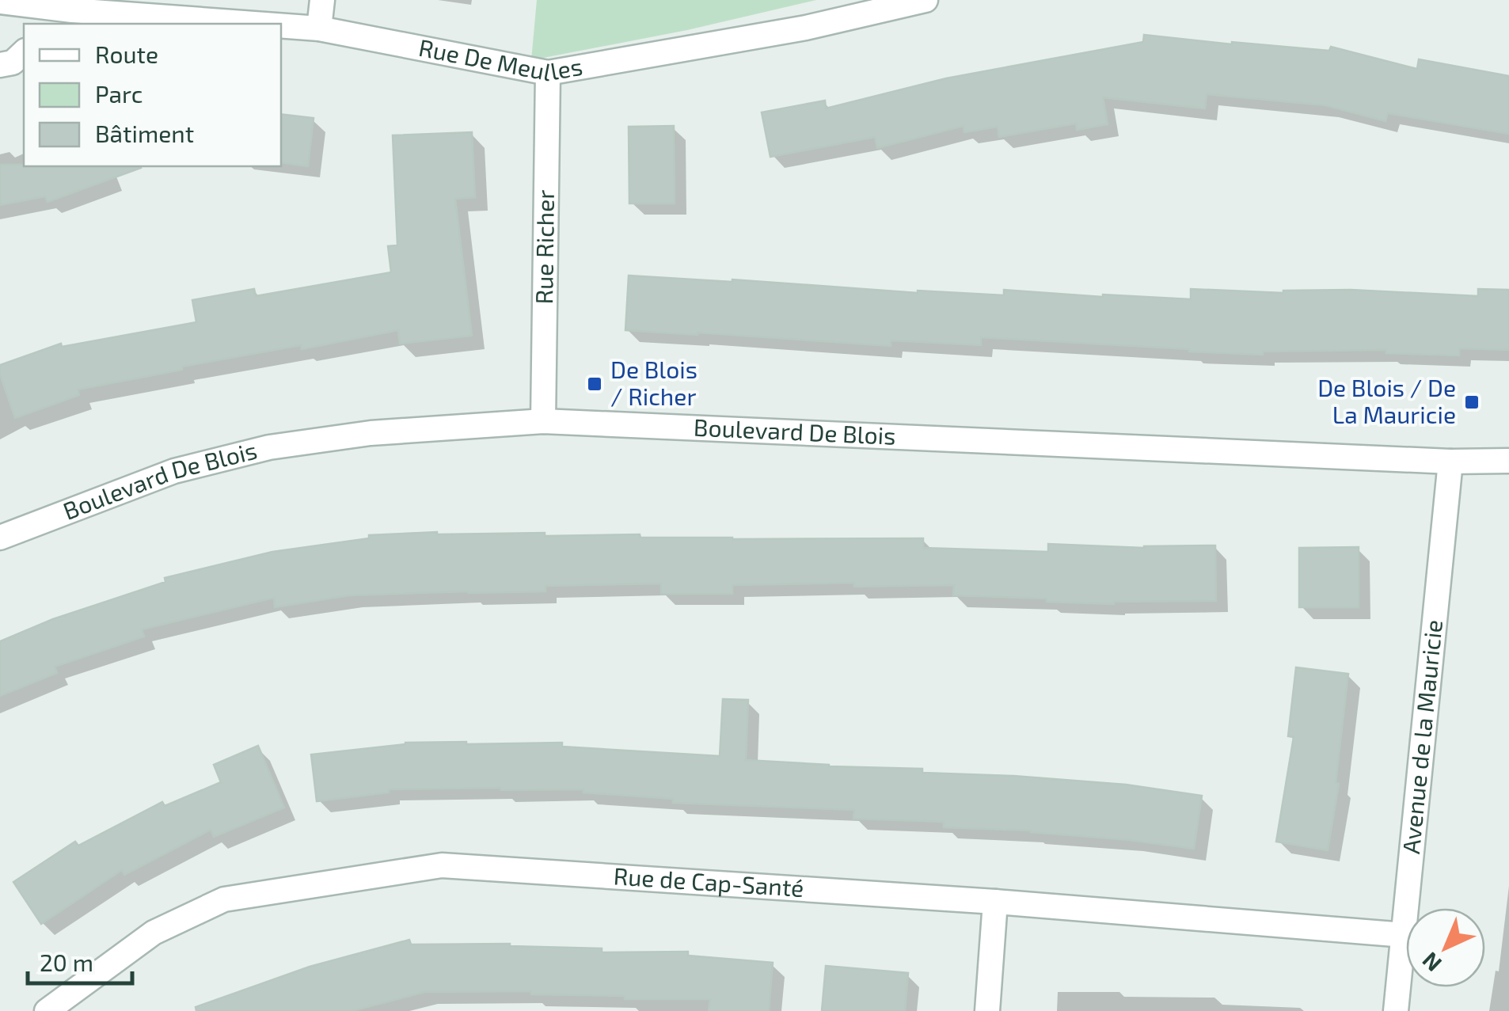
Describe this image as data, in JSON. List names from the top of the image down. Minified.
{"streets":{"street":["Rue De Meulles","Rue Richer","Boulevard De Blois","Avenue de la Mauricie","Rue de Cap-Santé"]},"crossings":[["Rue De Meulles","Rue Richer"],["Rue Richer","Boulevard De Blois"],["Boulevard De Blois","Avenue de la Mauricie"],["Avenue de la Mauricie","Rue de Cap-Santé"]],"places":{"transit":["De Blois / Richer","De Blois / De La Mauricie"]},"legend":["Route","Parc","Bâtiment"],"scale_bar":"20 m","north":"bottom left"}
